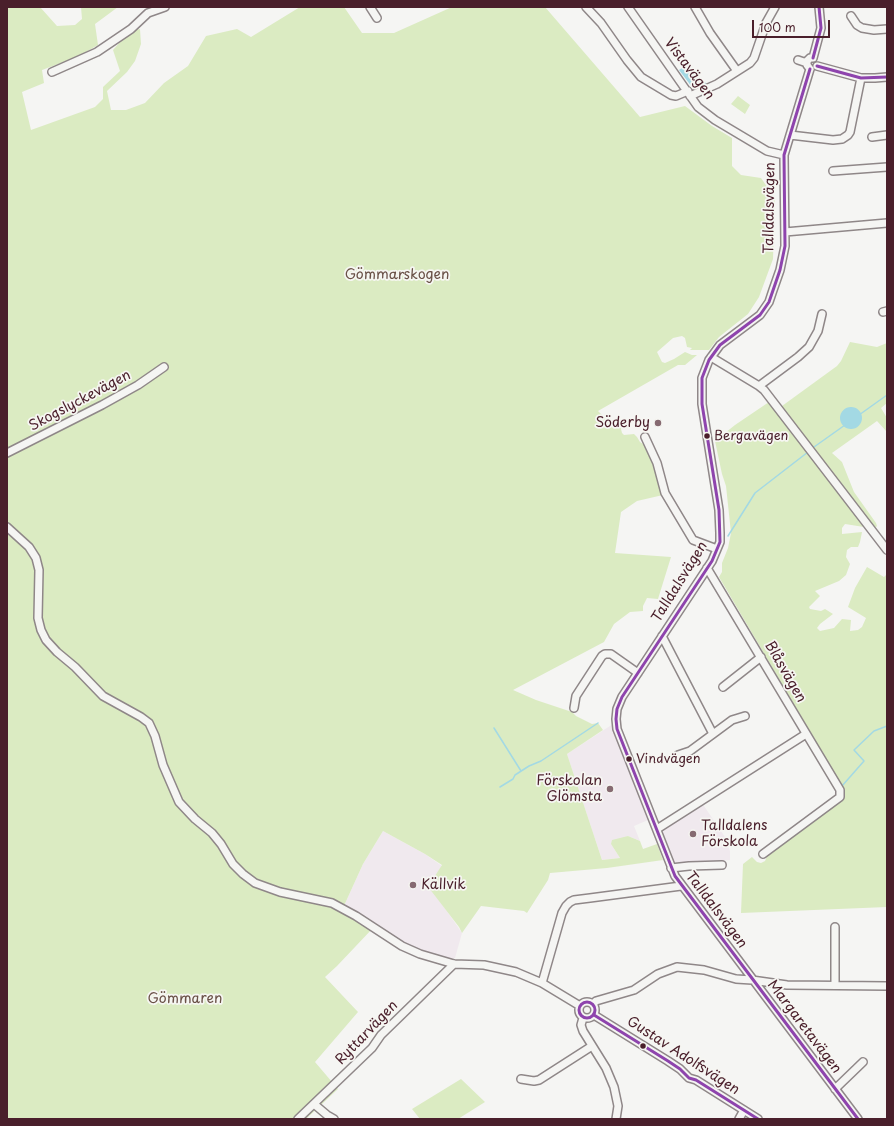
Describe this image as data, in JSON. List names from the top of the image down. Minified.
{"streets":{"street":["Vistavägen","Talldalsvägen","Skogslyckevägen","Blåsvägen","Margaretavägen","Ryttarvägen","Gustav Adolfsvägen"]},"crossings":[["Vistavägen","Talldalsvägen"],["Talldalsvägen","Blåsvägen"],["Talldalsvägen","Margaretavägen"]],"parks":["Gömmarskogen","Gömmaren"],"places":["Söderby","Bergavägen","Vindvägen","Förskolan Glömsta","Talldalens Förskola","Källvik"],"scale_bar":"100 m"}
